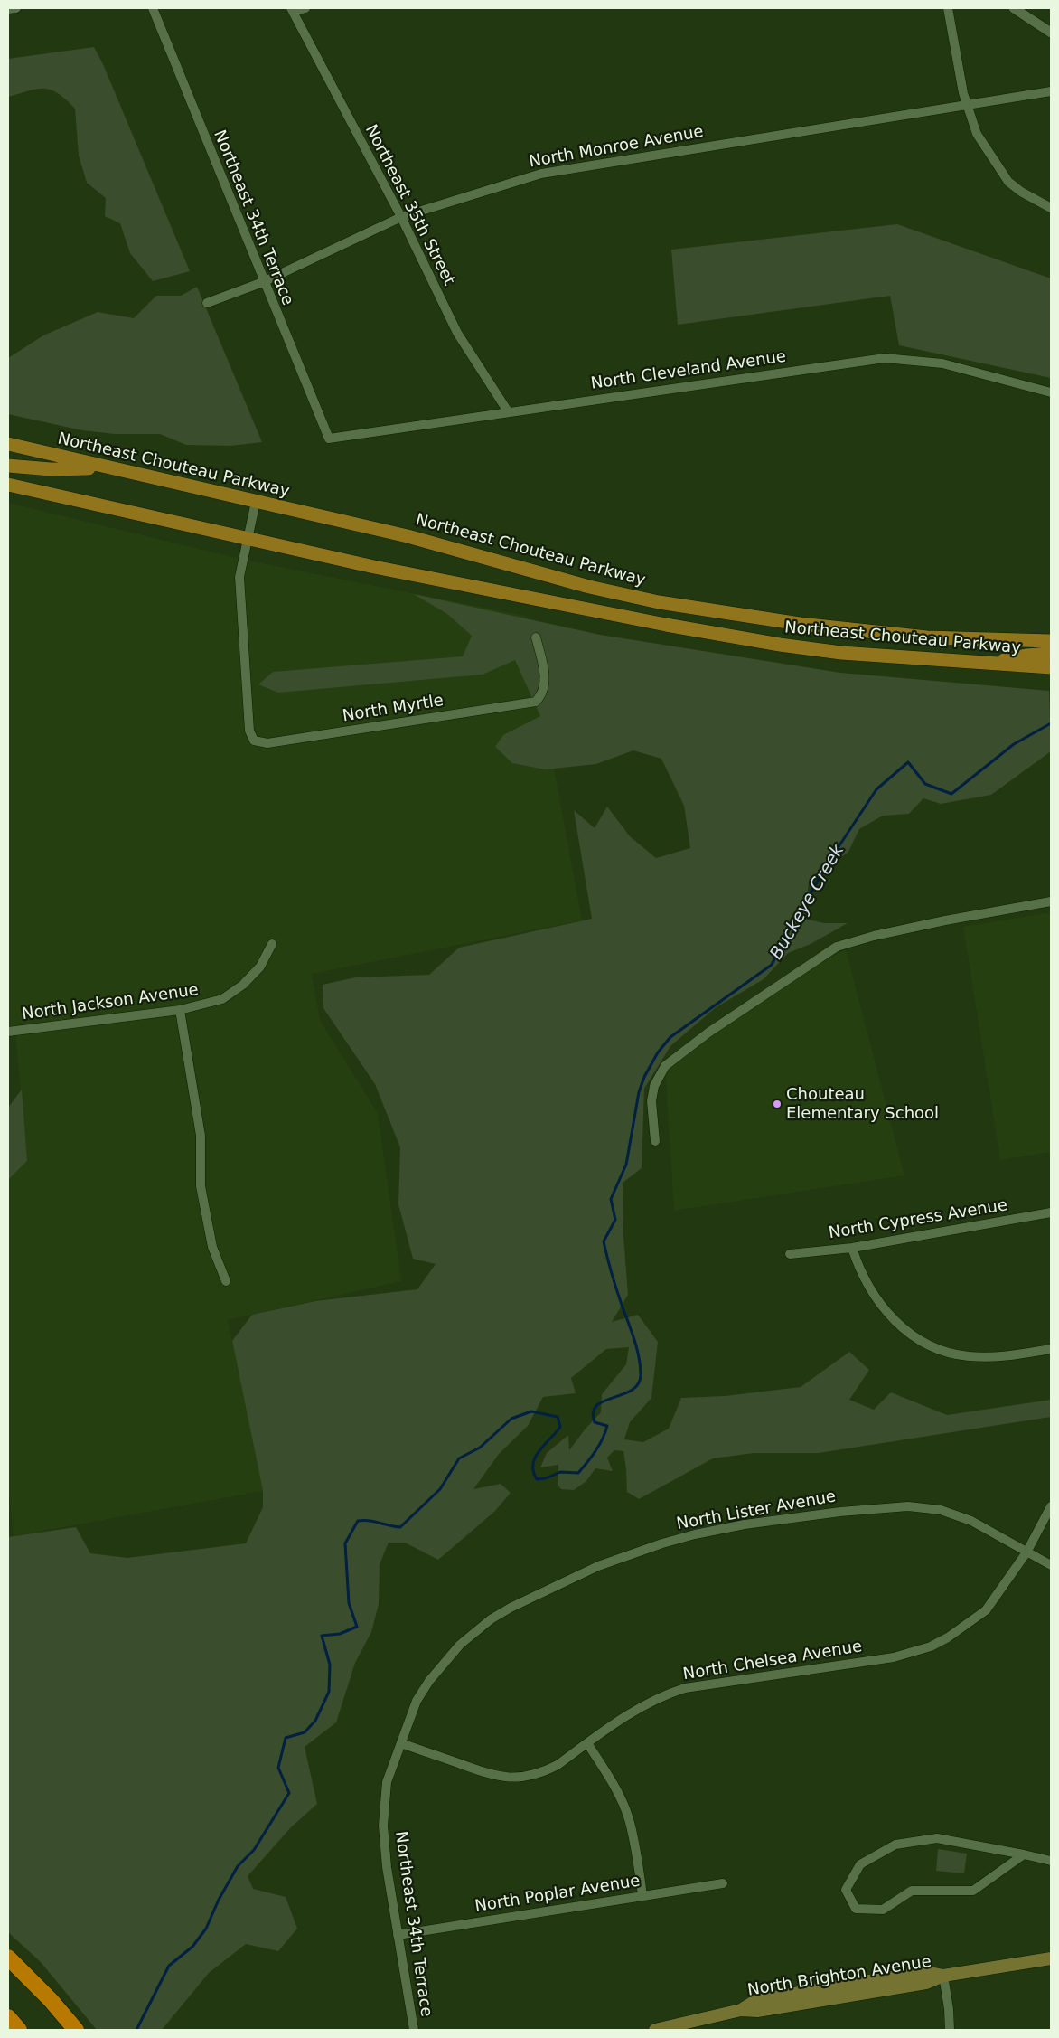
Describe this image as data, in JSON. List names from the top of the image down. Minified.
{"streets":{"main road":["Northeast Chouteau Parkway","North Brighton Avenue"],"street":["North Monroe Avenue","Northeast 35th Street","Northeast 34th Terrace","North Cleveland Avenue","North Myrtle","North Jackson Avenue","North Cypress Avenue","North Lister Avenue","North Chelsea Avenue","North Poplar Avenue"]},"crossings":[["North Monroe Avenue","Northeast 35th Street"],["North Monroe Avenue","Northeast 34th Terrace"],["Northeast 35th Street","North Cleveland Avenue"],["Northeast 34th Terrace","North Cleveland Avenue"],["Northeast 34th Terrace","North Lister Avenue"],["Northeast 34th Terrace","North Chelsea Avenue"],["Northeast 34th Terrace","North Poplar Avenue"],["Northeast Chouteau Parkway","North Myrtle"],["North Lister Avenue","North Chelsea Avenue"]],"water":["Buckeye Creek"],"places":["Chouteau Elementary School"]}
